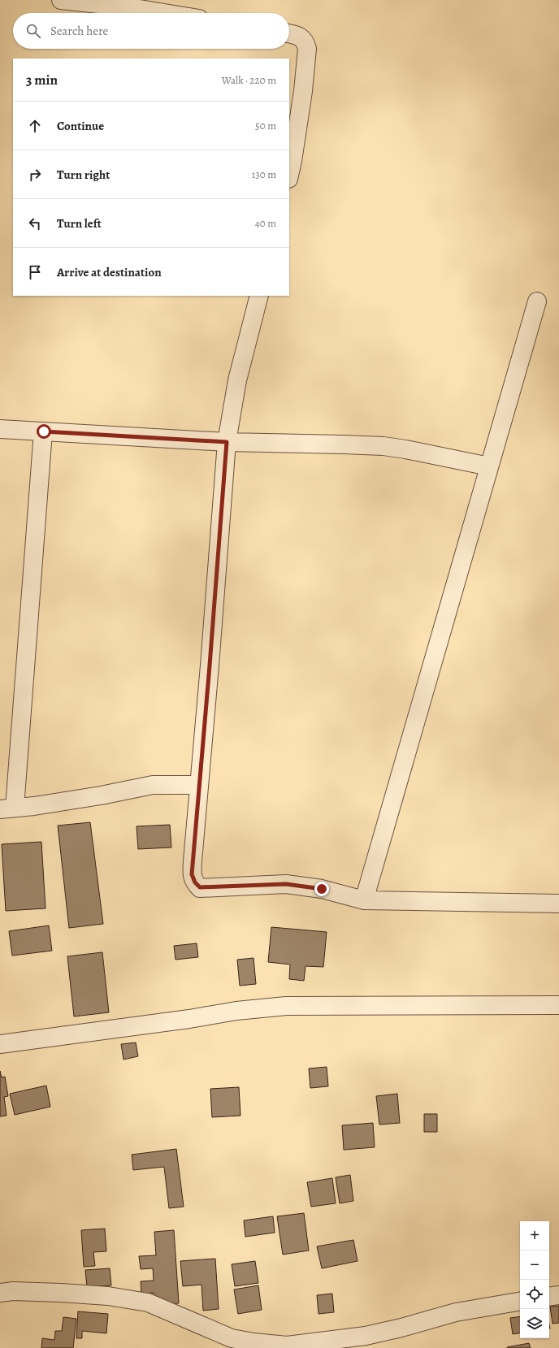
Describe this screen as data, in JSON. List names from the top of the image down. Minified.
{"page":{"search":"Search here","heading":["3 min","Walk · 220 m"],"list":[["Continue","50 m"],["Turn right","130 m"],["Turn left","40 m"],"Arrive at destination"],"map_buttons":["+","−"]}}
